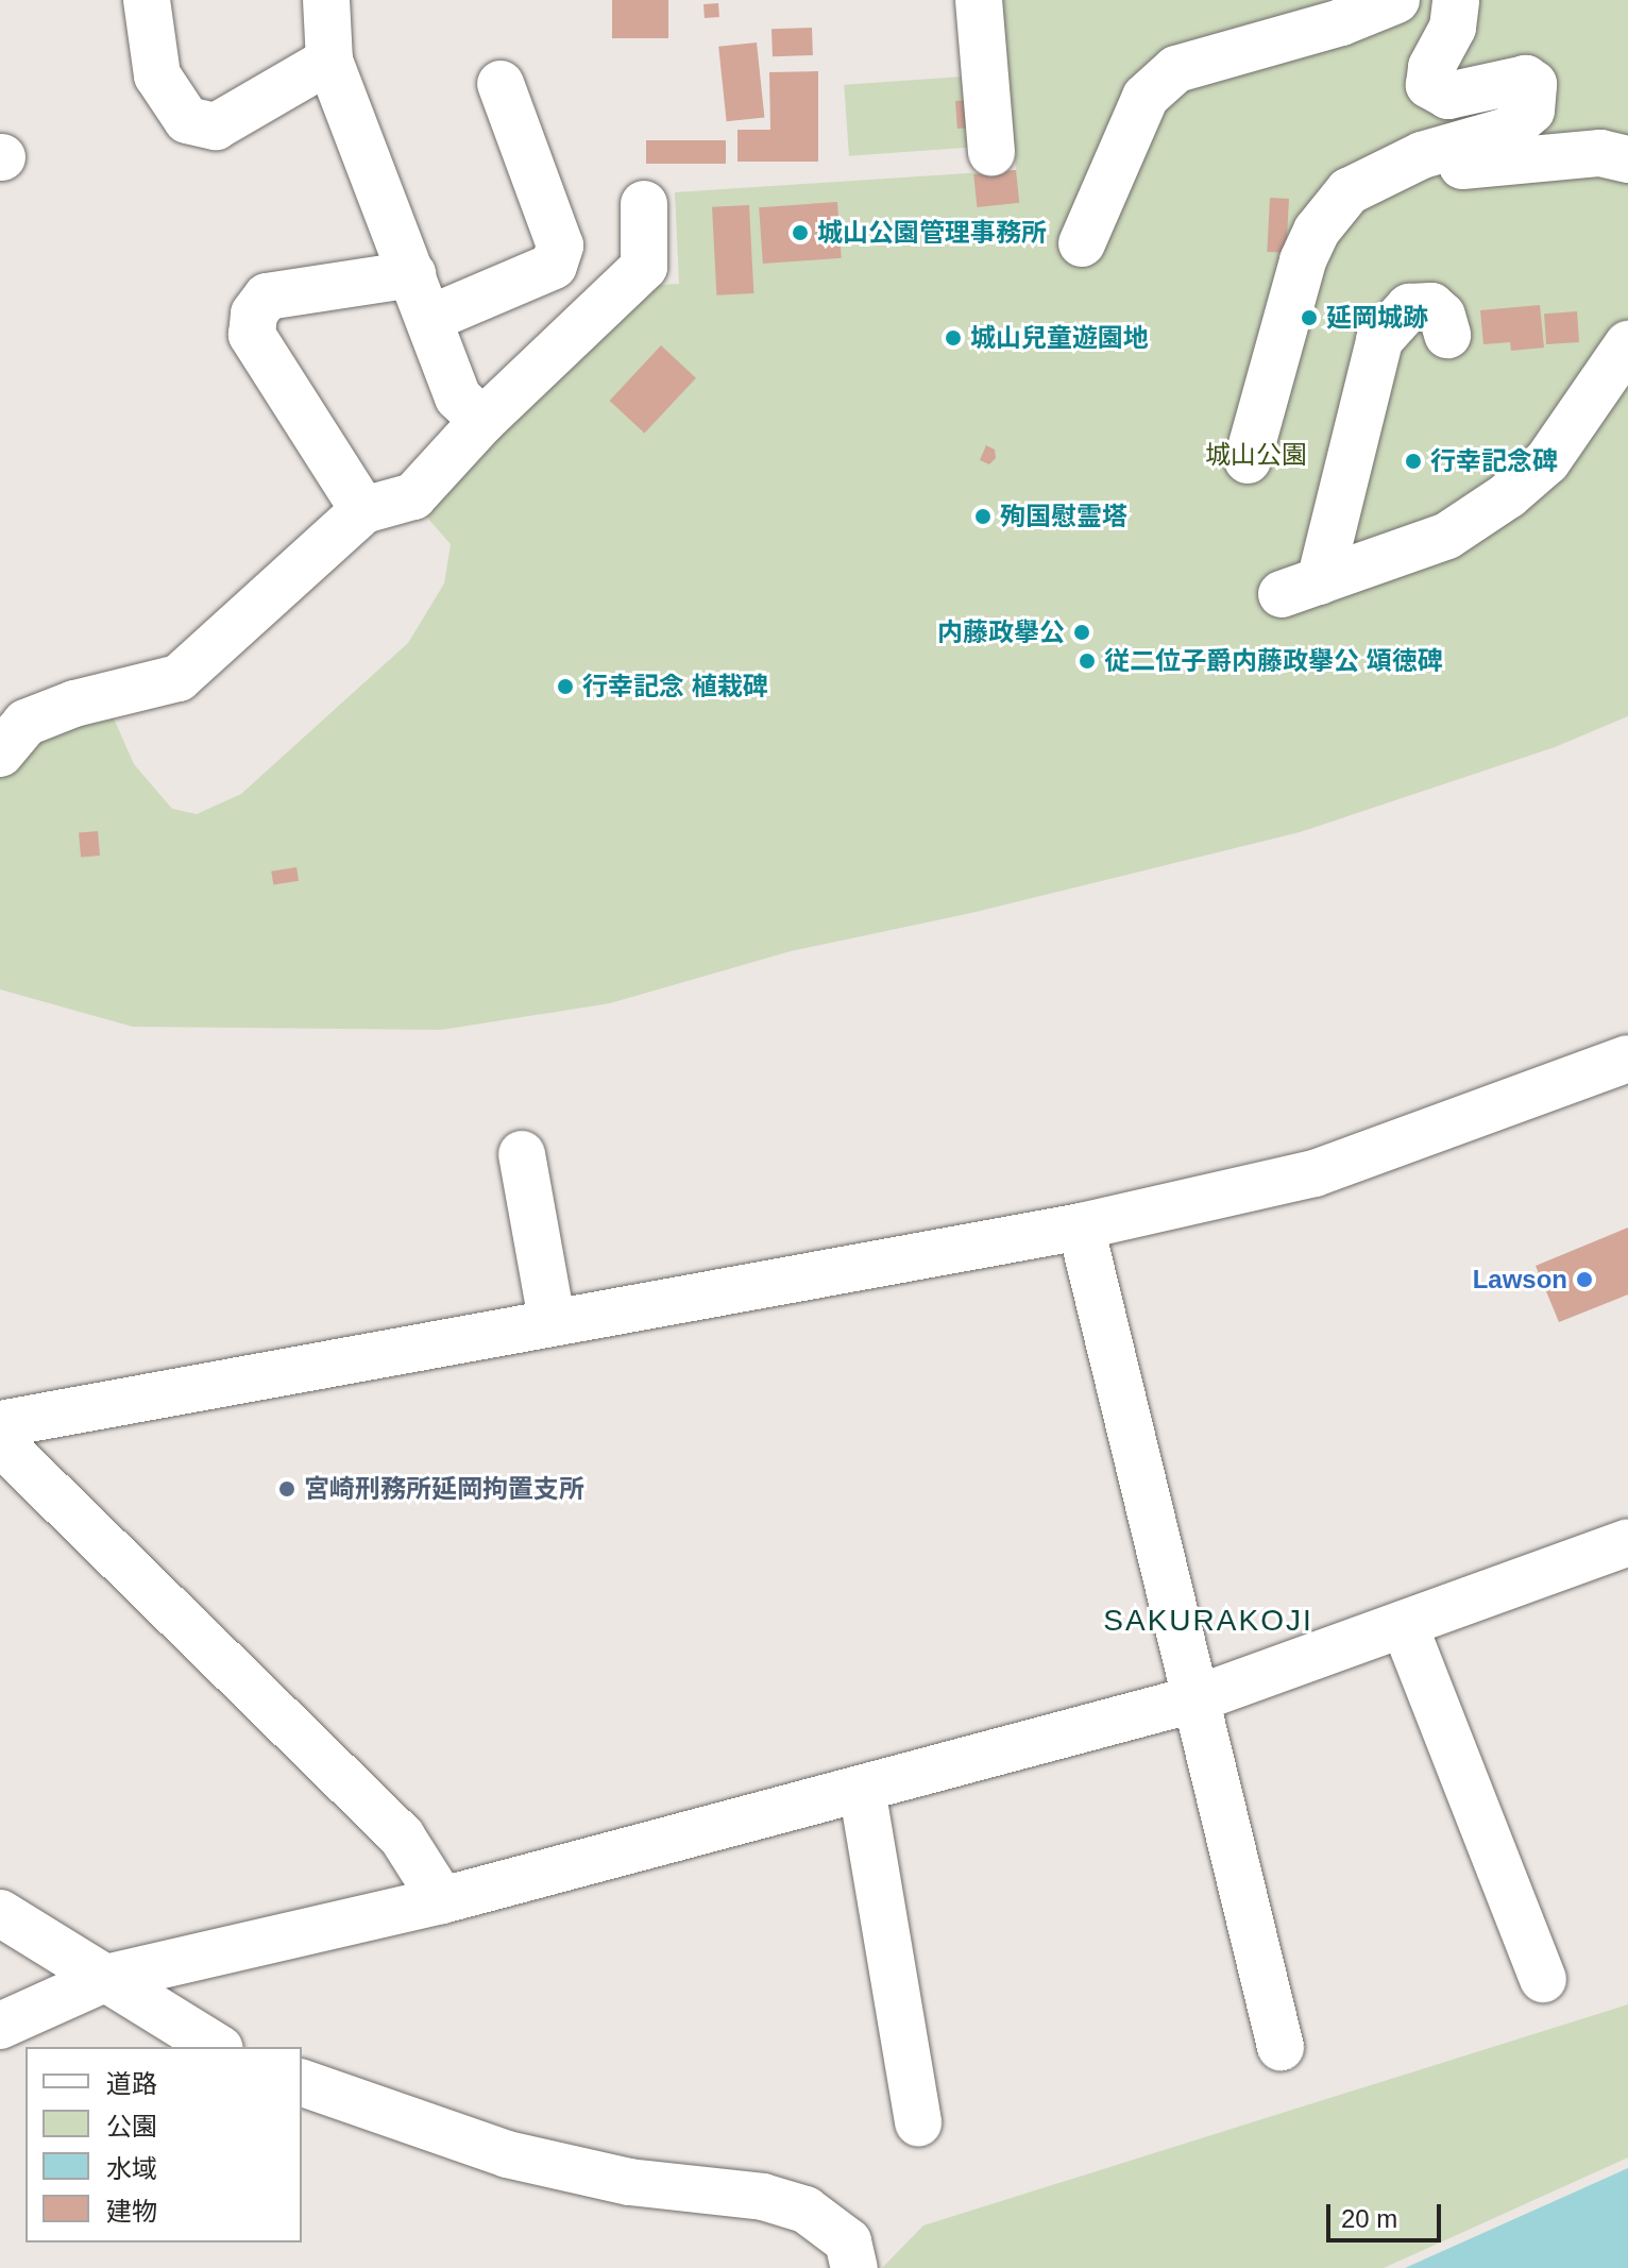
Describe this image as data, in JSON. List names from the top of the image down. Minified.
{"districts":["SAKURAKOJI"],"parks":["城山公園"],"places":["城山公園管理事務所","延岡城跡","城山兒童遊園地","行幸記念碑","殉国慰霊塔","内藤政擧公","従二位子爵内藤政擧公 頌徳碑","行幸記念 植栽碑","Lawson","宮崎刑務所延岡拘置支所"],"legend":["道路","公園","水域","建物"],"scale_bar":"20 m"}
